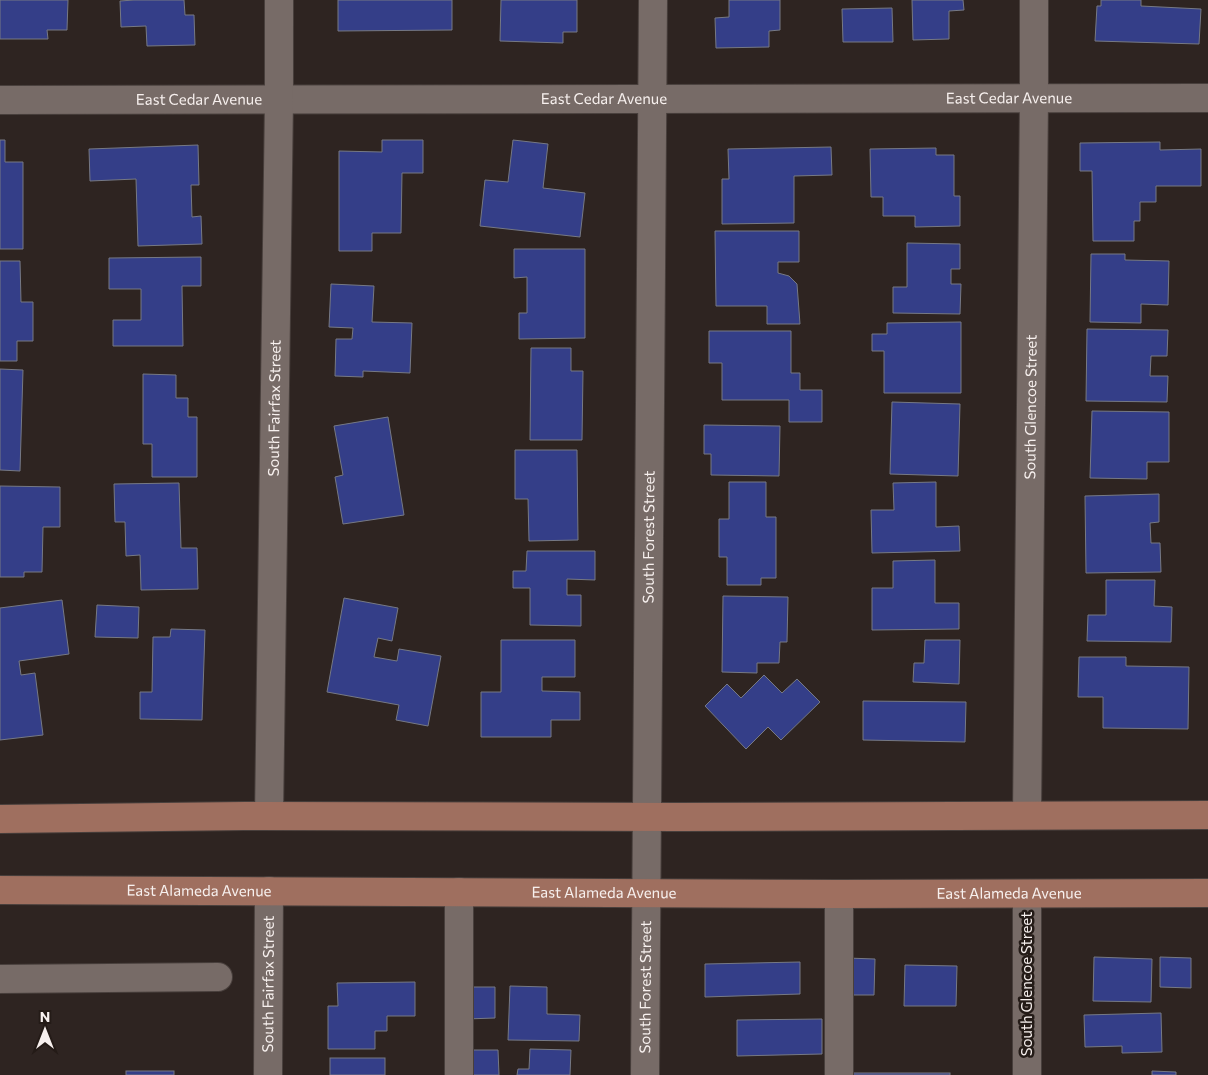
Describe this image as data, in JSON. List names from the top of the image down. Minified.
{"streets":{"main road":["East Alameda Avenue"],"street":["East Cedar Avenue","South Fairfax Street","South Glencoe Street","South Forest Street"]},"crossings":[["East Cedar Avenue","South Fairfax Street"],["East Cedar Avenue","South Glencoe Street"],["East Cedar Avenue","South Forest Street"],["South Fairfax Street","East Alameda Avenue"],["South Glencoe Street","East Alameda Avenue"],["South Forest Street","East Alameda Avenue"]],"north":"top"}
